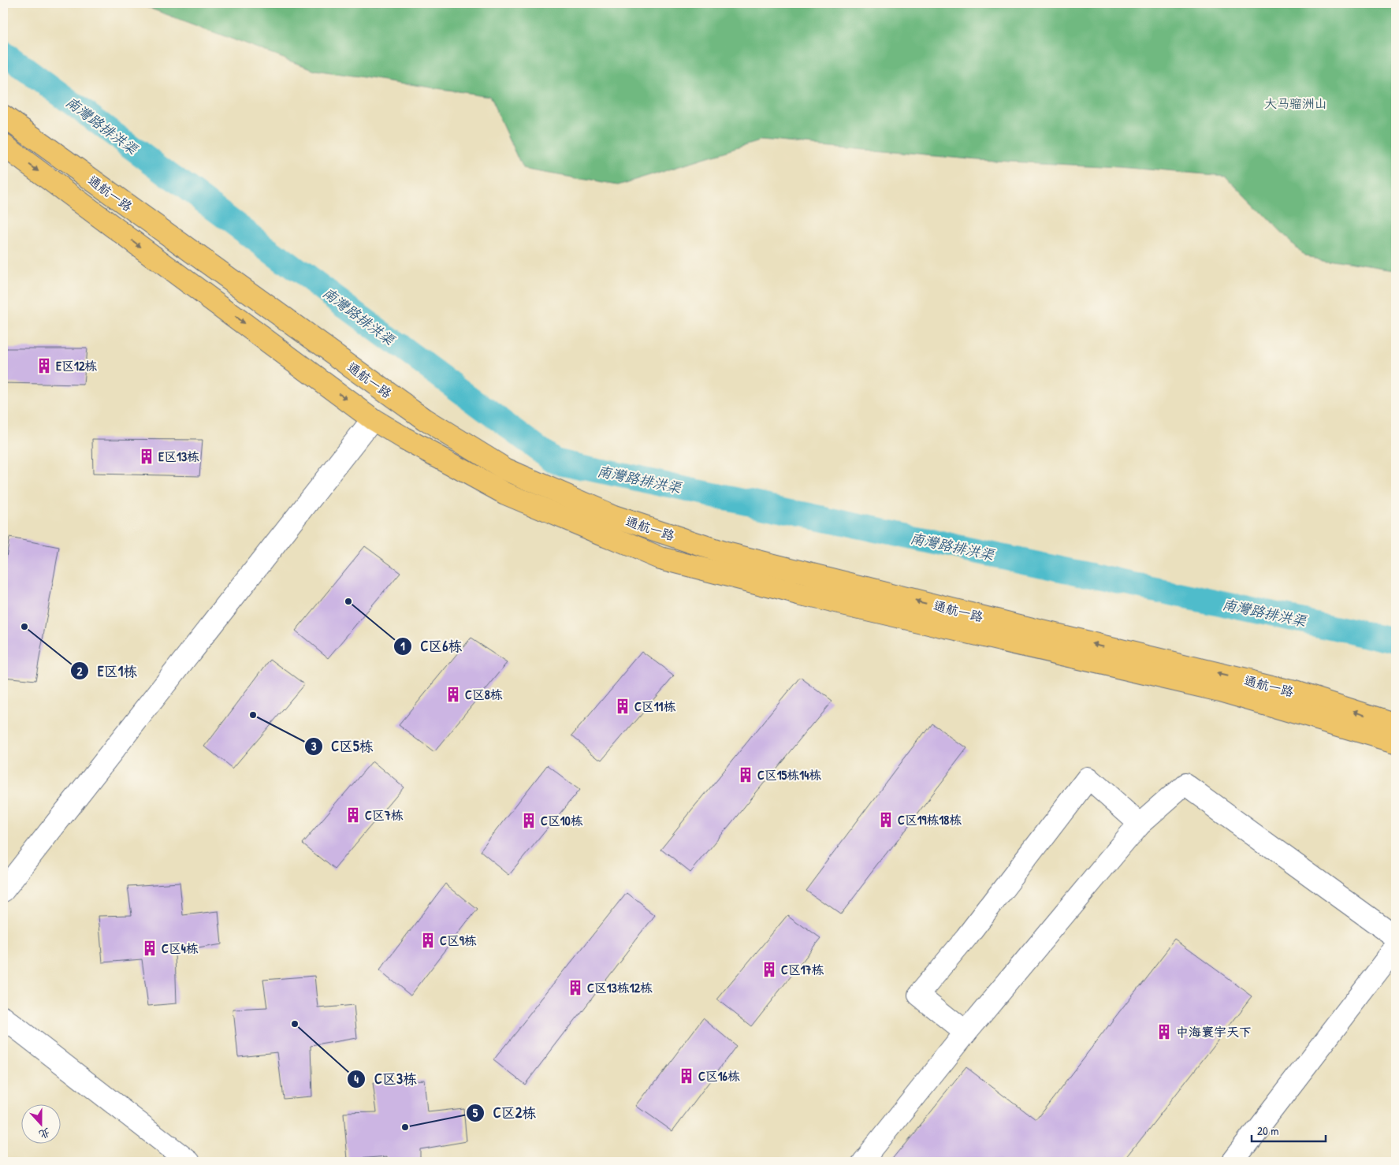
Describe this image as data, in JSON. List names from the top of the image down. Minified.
{"streets":{"main road":["通航一路"]},"water":["南灣路排洪渠"],"parks":["大马骝洲山"],"places":{"building":["E区12栋","E区13栋","C区8栋","C区11栋","C区15栋14栋","C区7栋","C区19栋18栋","C区10栋","C区9栋","C区4栋","C区17栋","C区13栋12栋","中海寰宇天下","C区16栋"],"other":["C区6栋","E区1栋","C区5栋","C区3栋","C区2栋"]},"scale_bar":"20 m","north":"bottom"}
